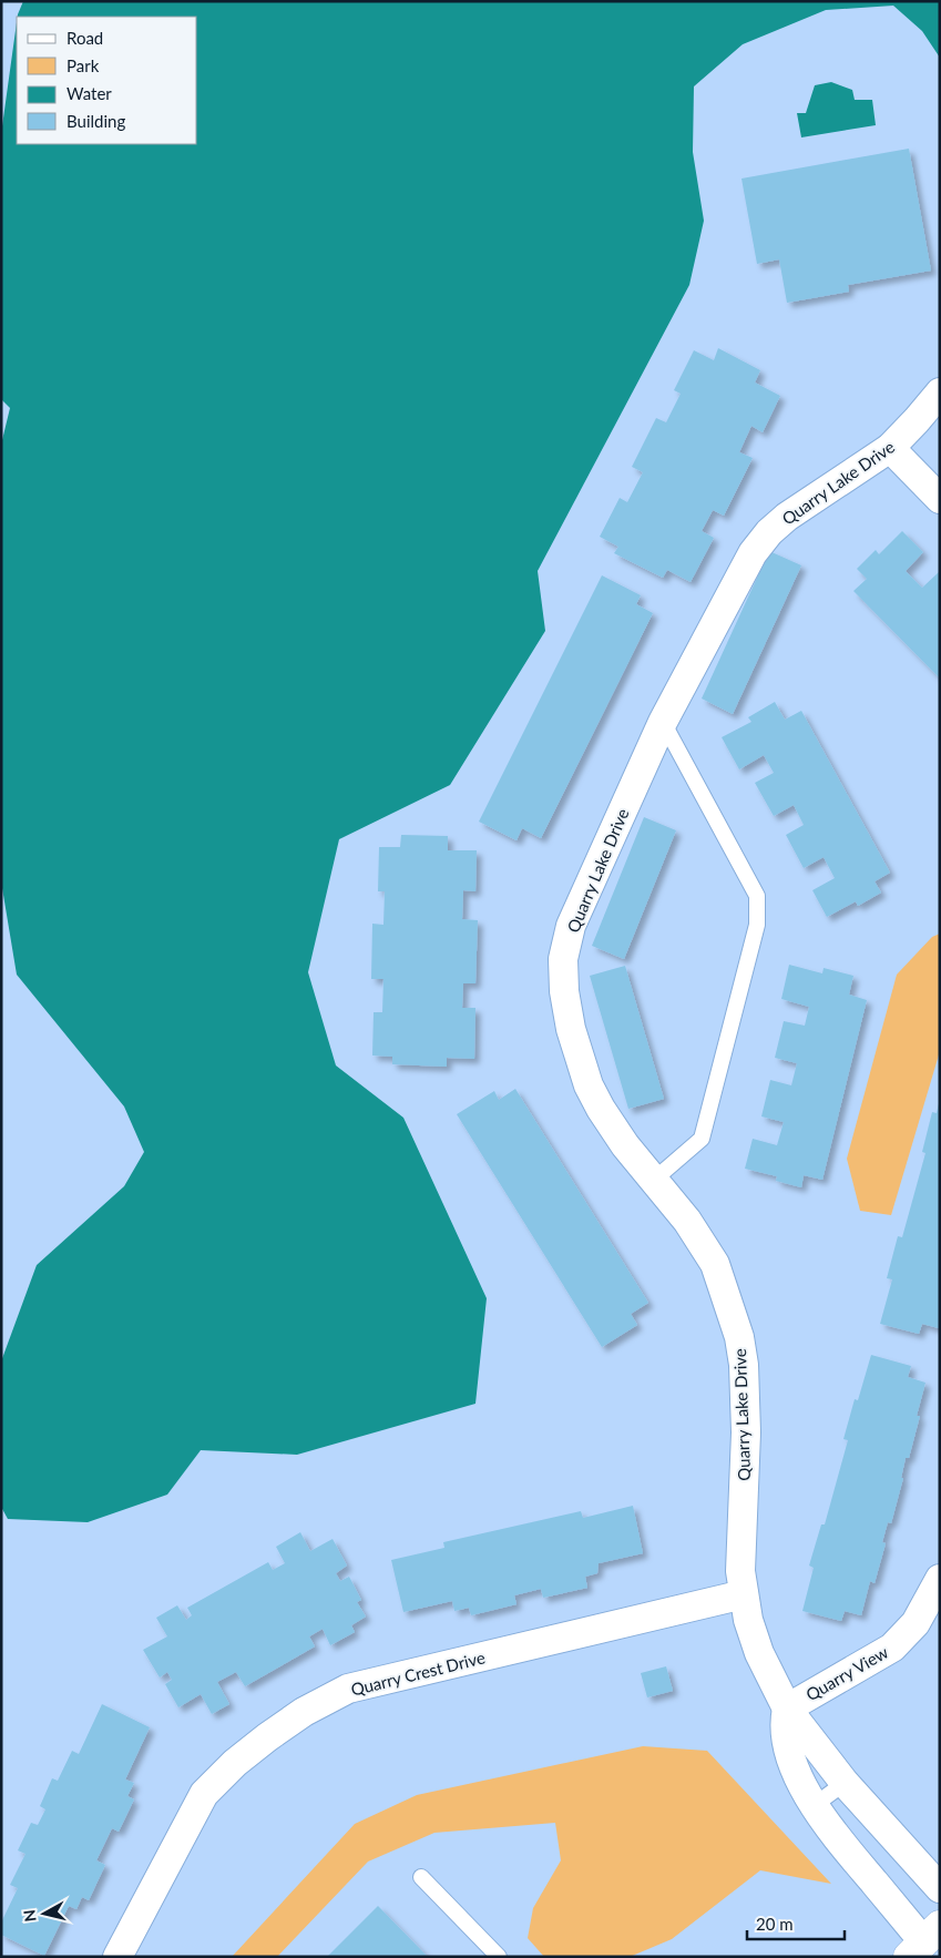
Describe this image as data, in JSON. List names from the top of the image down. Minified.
{"streets":{"street":["Quarry Lake Drive","Quarry Crest Drive","Quarry View"]},"crossings":[["Quarry Lake Drive","Quarry Crest Drive"],["Quarry Lake Drive","Quarry View"]],"legend":["Road","Park","Water","Building"],"scale_bar":"20 m","north":"left"}
